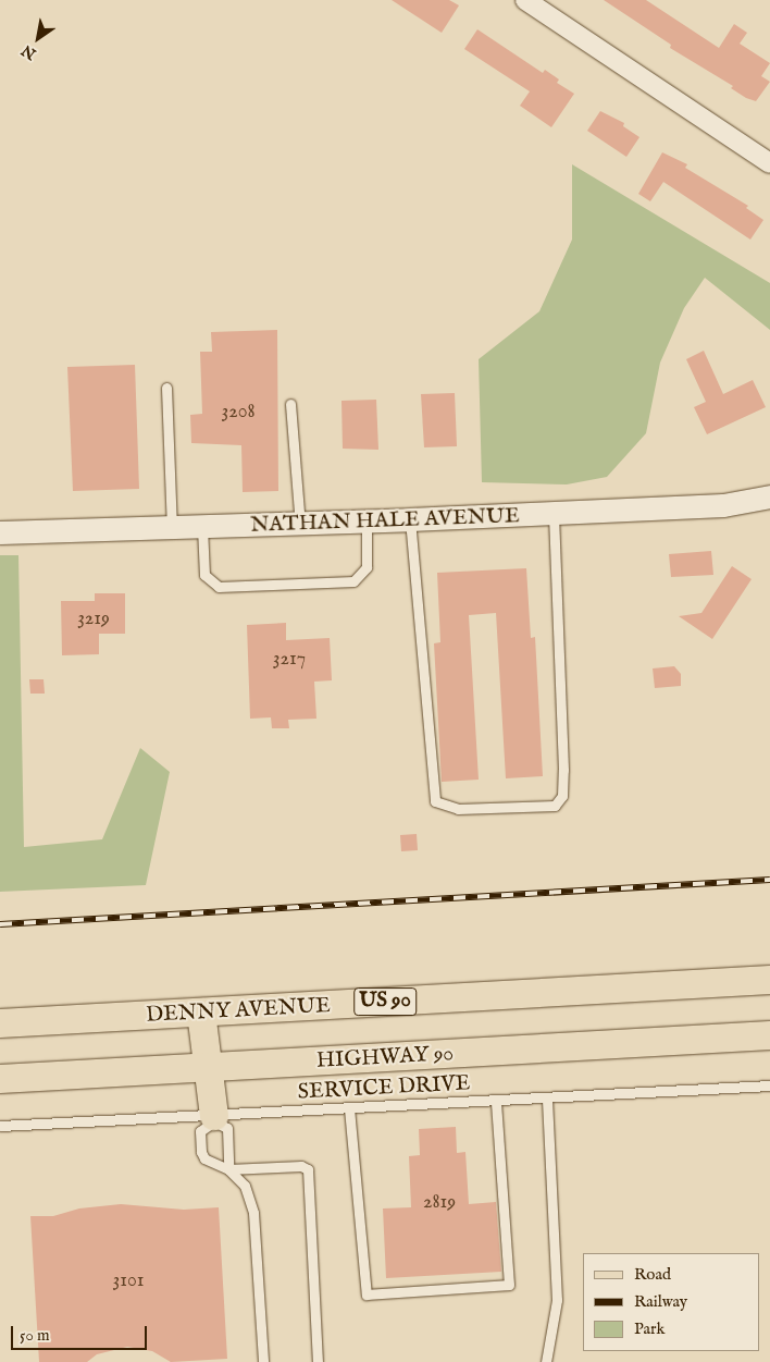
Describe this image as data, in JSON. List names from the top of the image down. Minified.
{"streets":{"main road":["US 90","DENNY AVENUE","HIGHWAY 90"],"street":["NATHAN HALE AVENUE"],"lane":["SERVICE DRIVE"]},"house_numbers":["3208","3219","3217","2819","3101"],"legend":["Road","Railway","Park"],"scale_bar":"50 m","north":"bottom left"}
